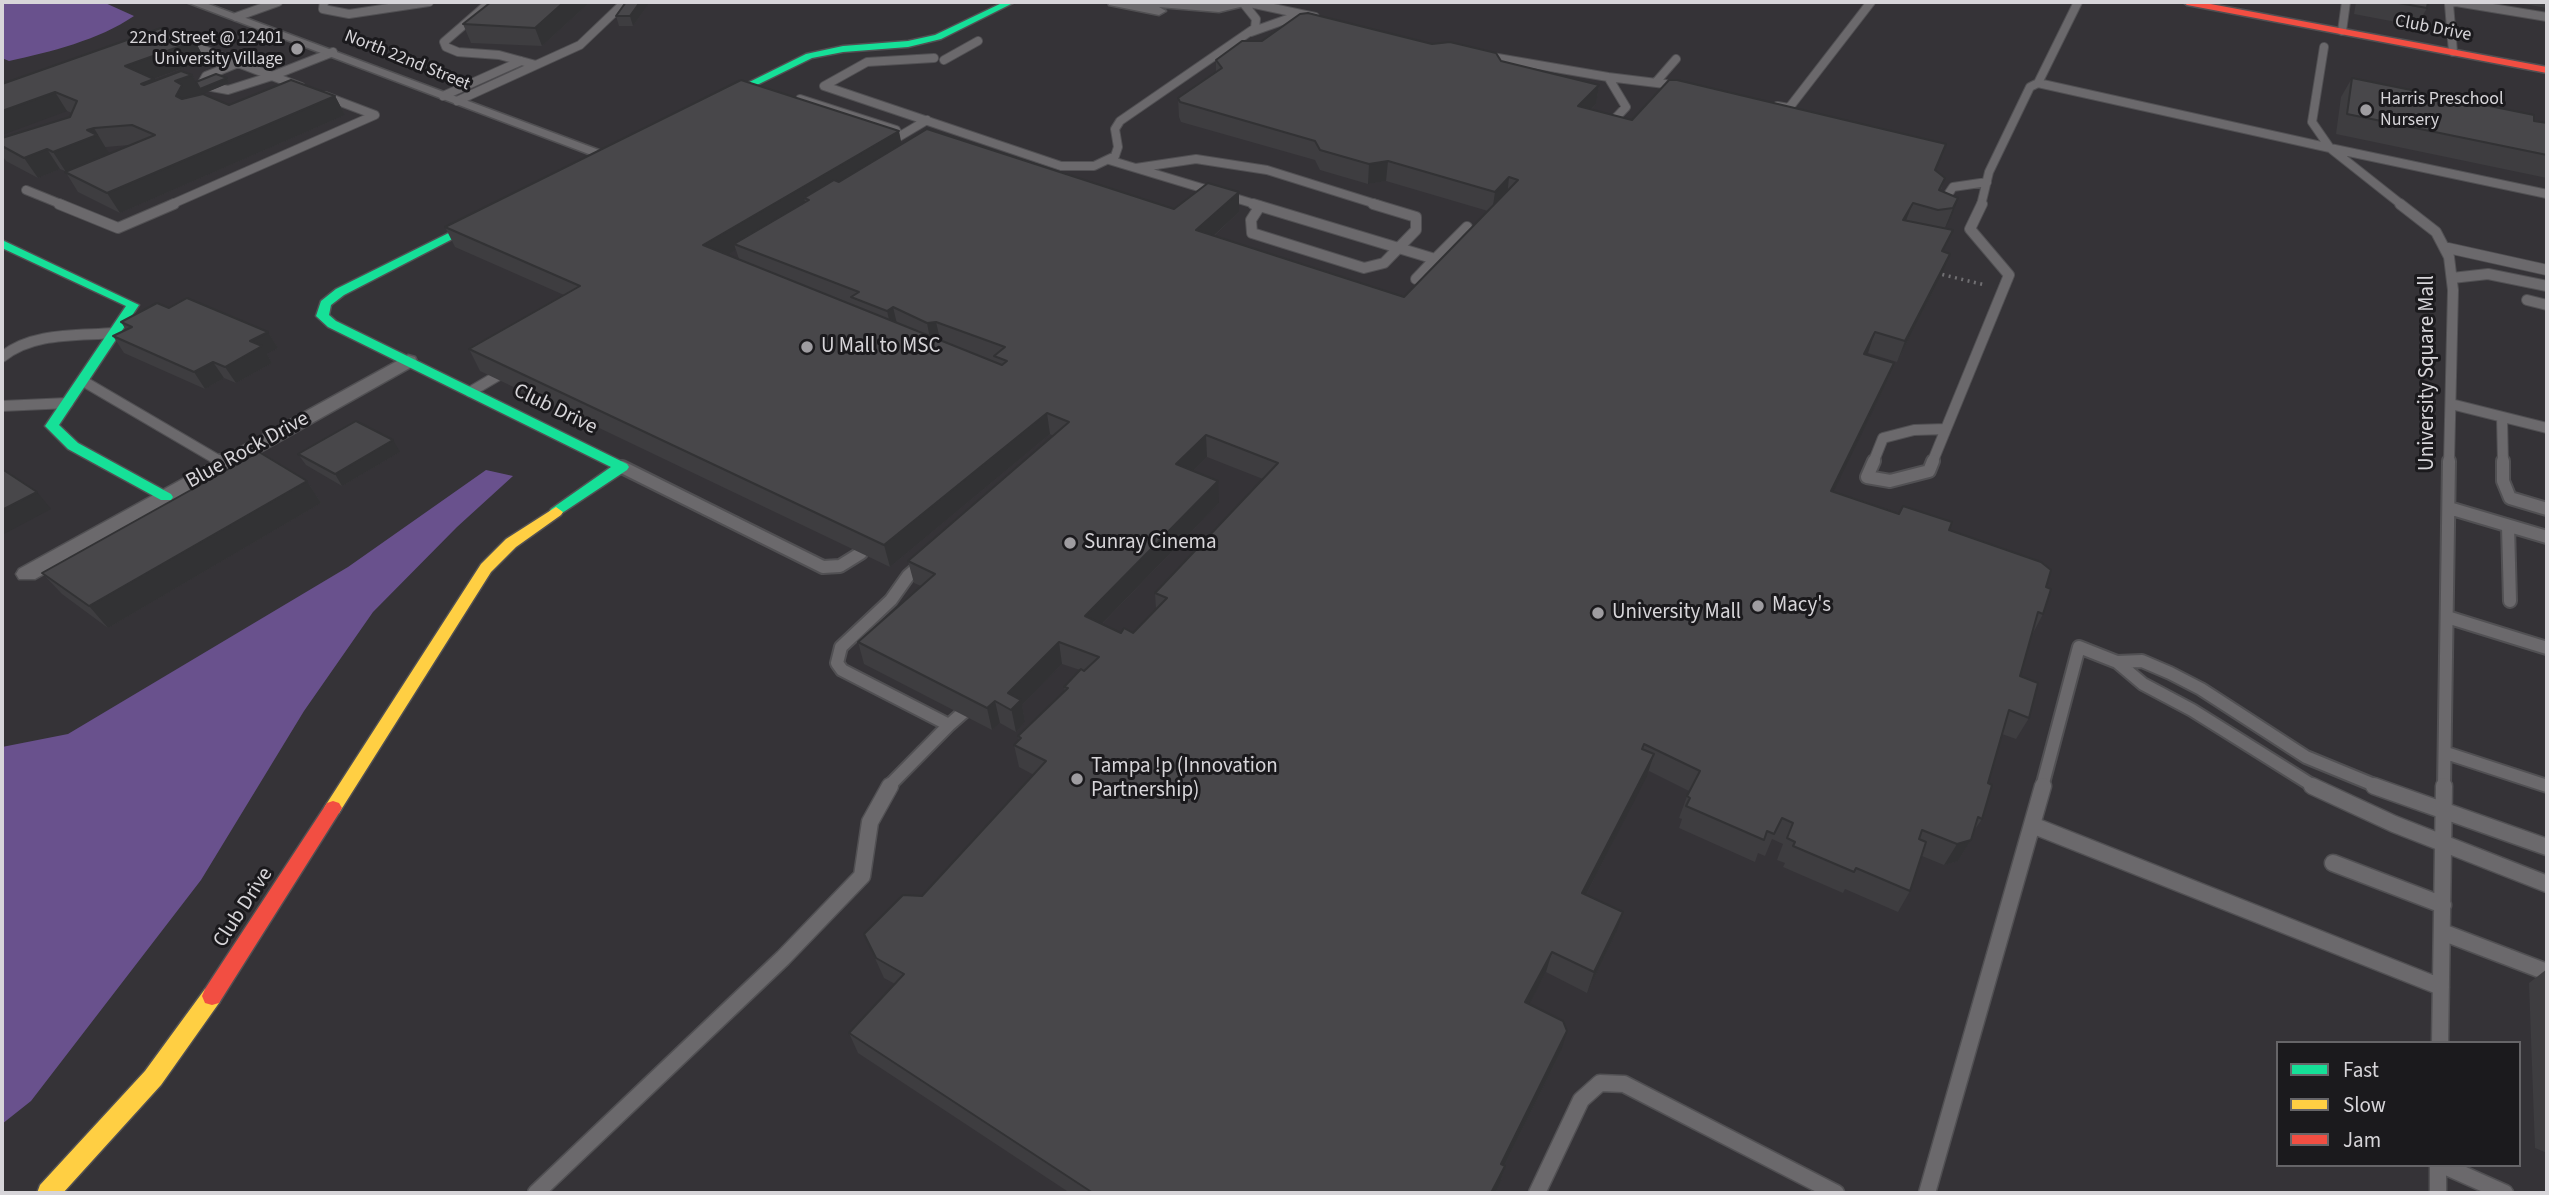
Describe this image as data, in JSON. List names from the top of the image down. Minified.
{"streets":{"street":["Club Drive","North 22nd Street","Blue Rock Drive"],"lane":["University Square Mall"]},"crossings":[["Club Drive","Blue Rock Drive"]],"places":["22nd Street @ 12401 University Village","Harris Preschool Nursery","U Mall to MSC","Sunray Cinema","Macy's","University Mall","Tampa !p (Innovation Partnership)"],"legend":["Fast","Slow","Jam"]}
